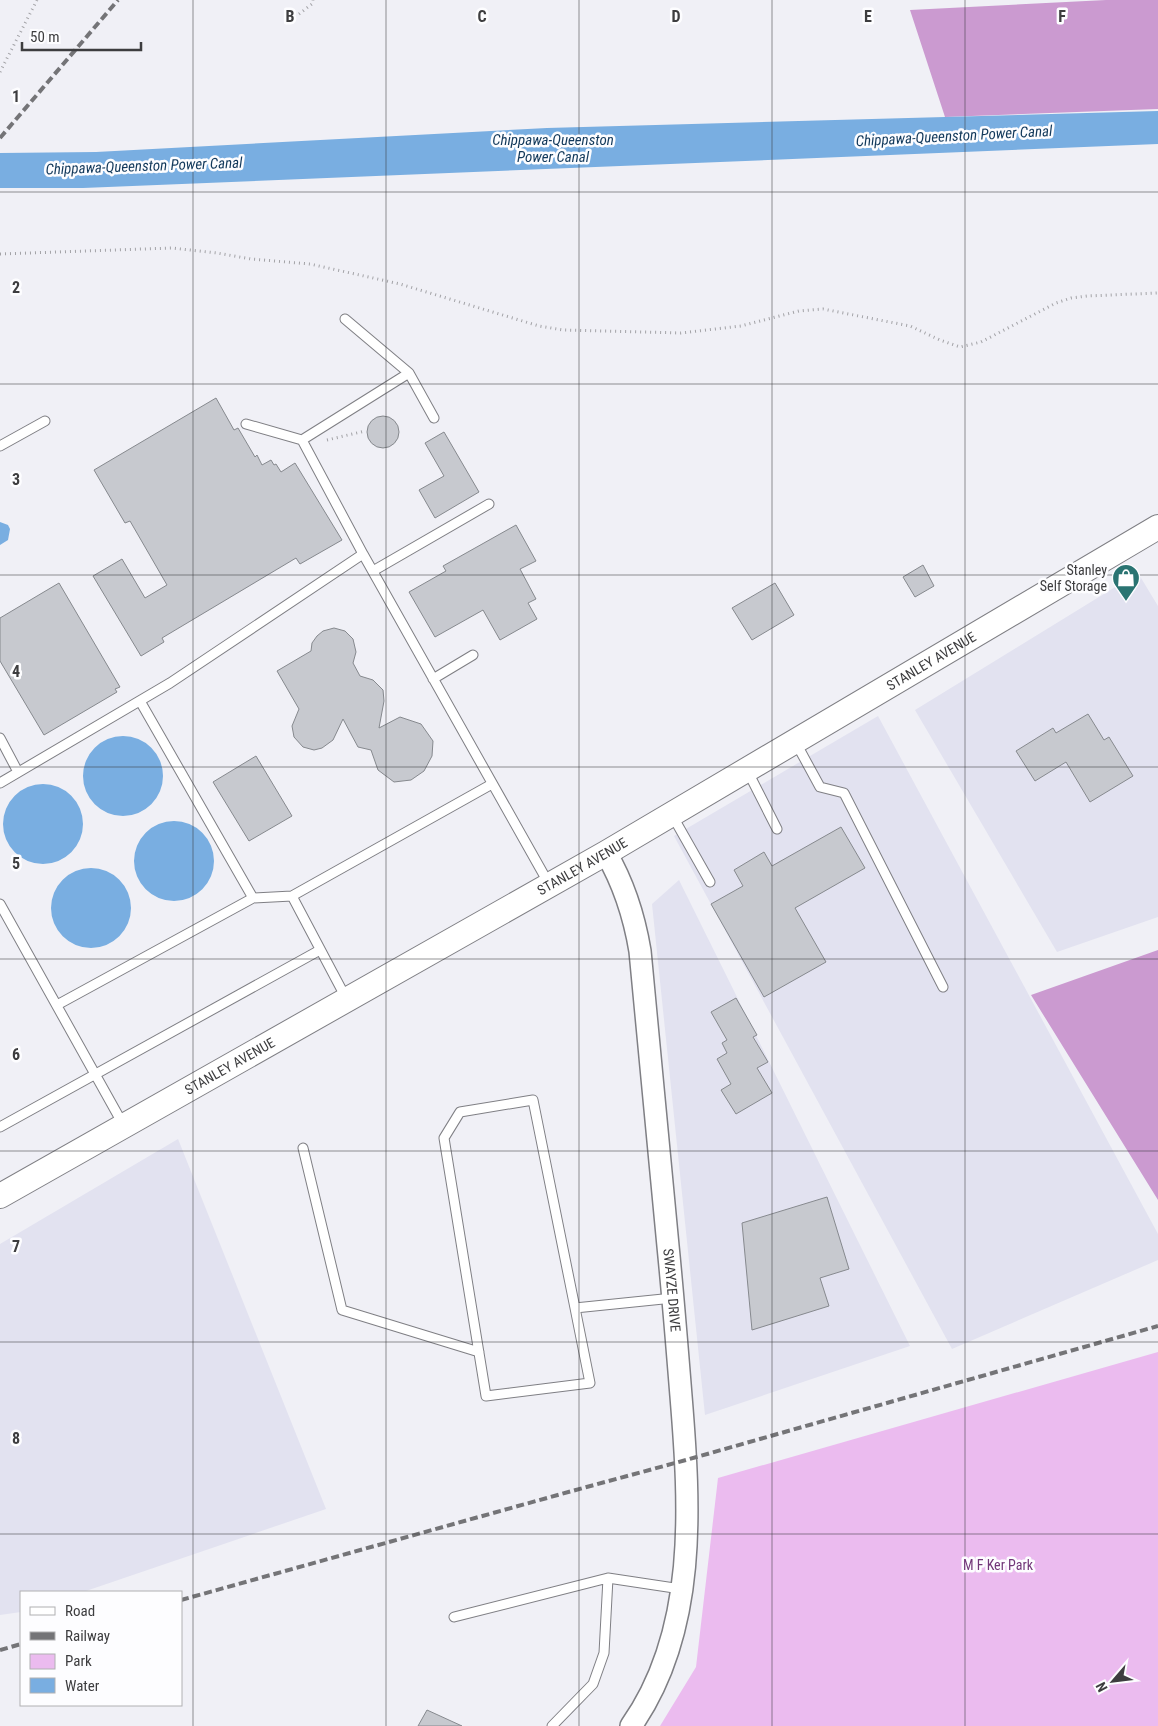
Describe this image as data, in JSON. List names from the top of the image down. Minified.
{"streets":{"main road":["STANLEY AVENUE"],"street":["SWAYZE DRIVE"]},"crossings":[["STANLEY AVENUE","SWAYZE DRIVE"]],"water":["Chippawa-Queenston Power Canal"],"parks":["M F Ker Park"],"places":{"shop":["Stanley Self Storage"]},"legend":["Road","Railway","Park","Water"],"scale_bar":"50 m","north":"bottom left","grid":{"columns":["B","C","D","E","F"],"rows":["1","2","3","4","5","6","7","8"]}}
